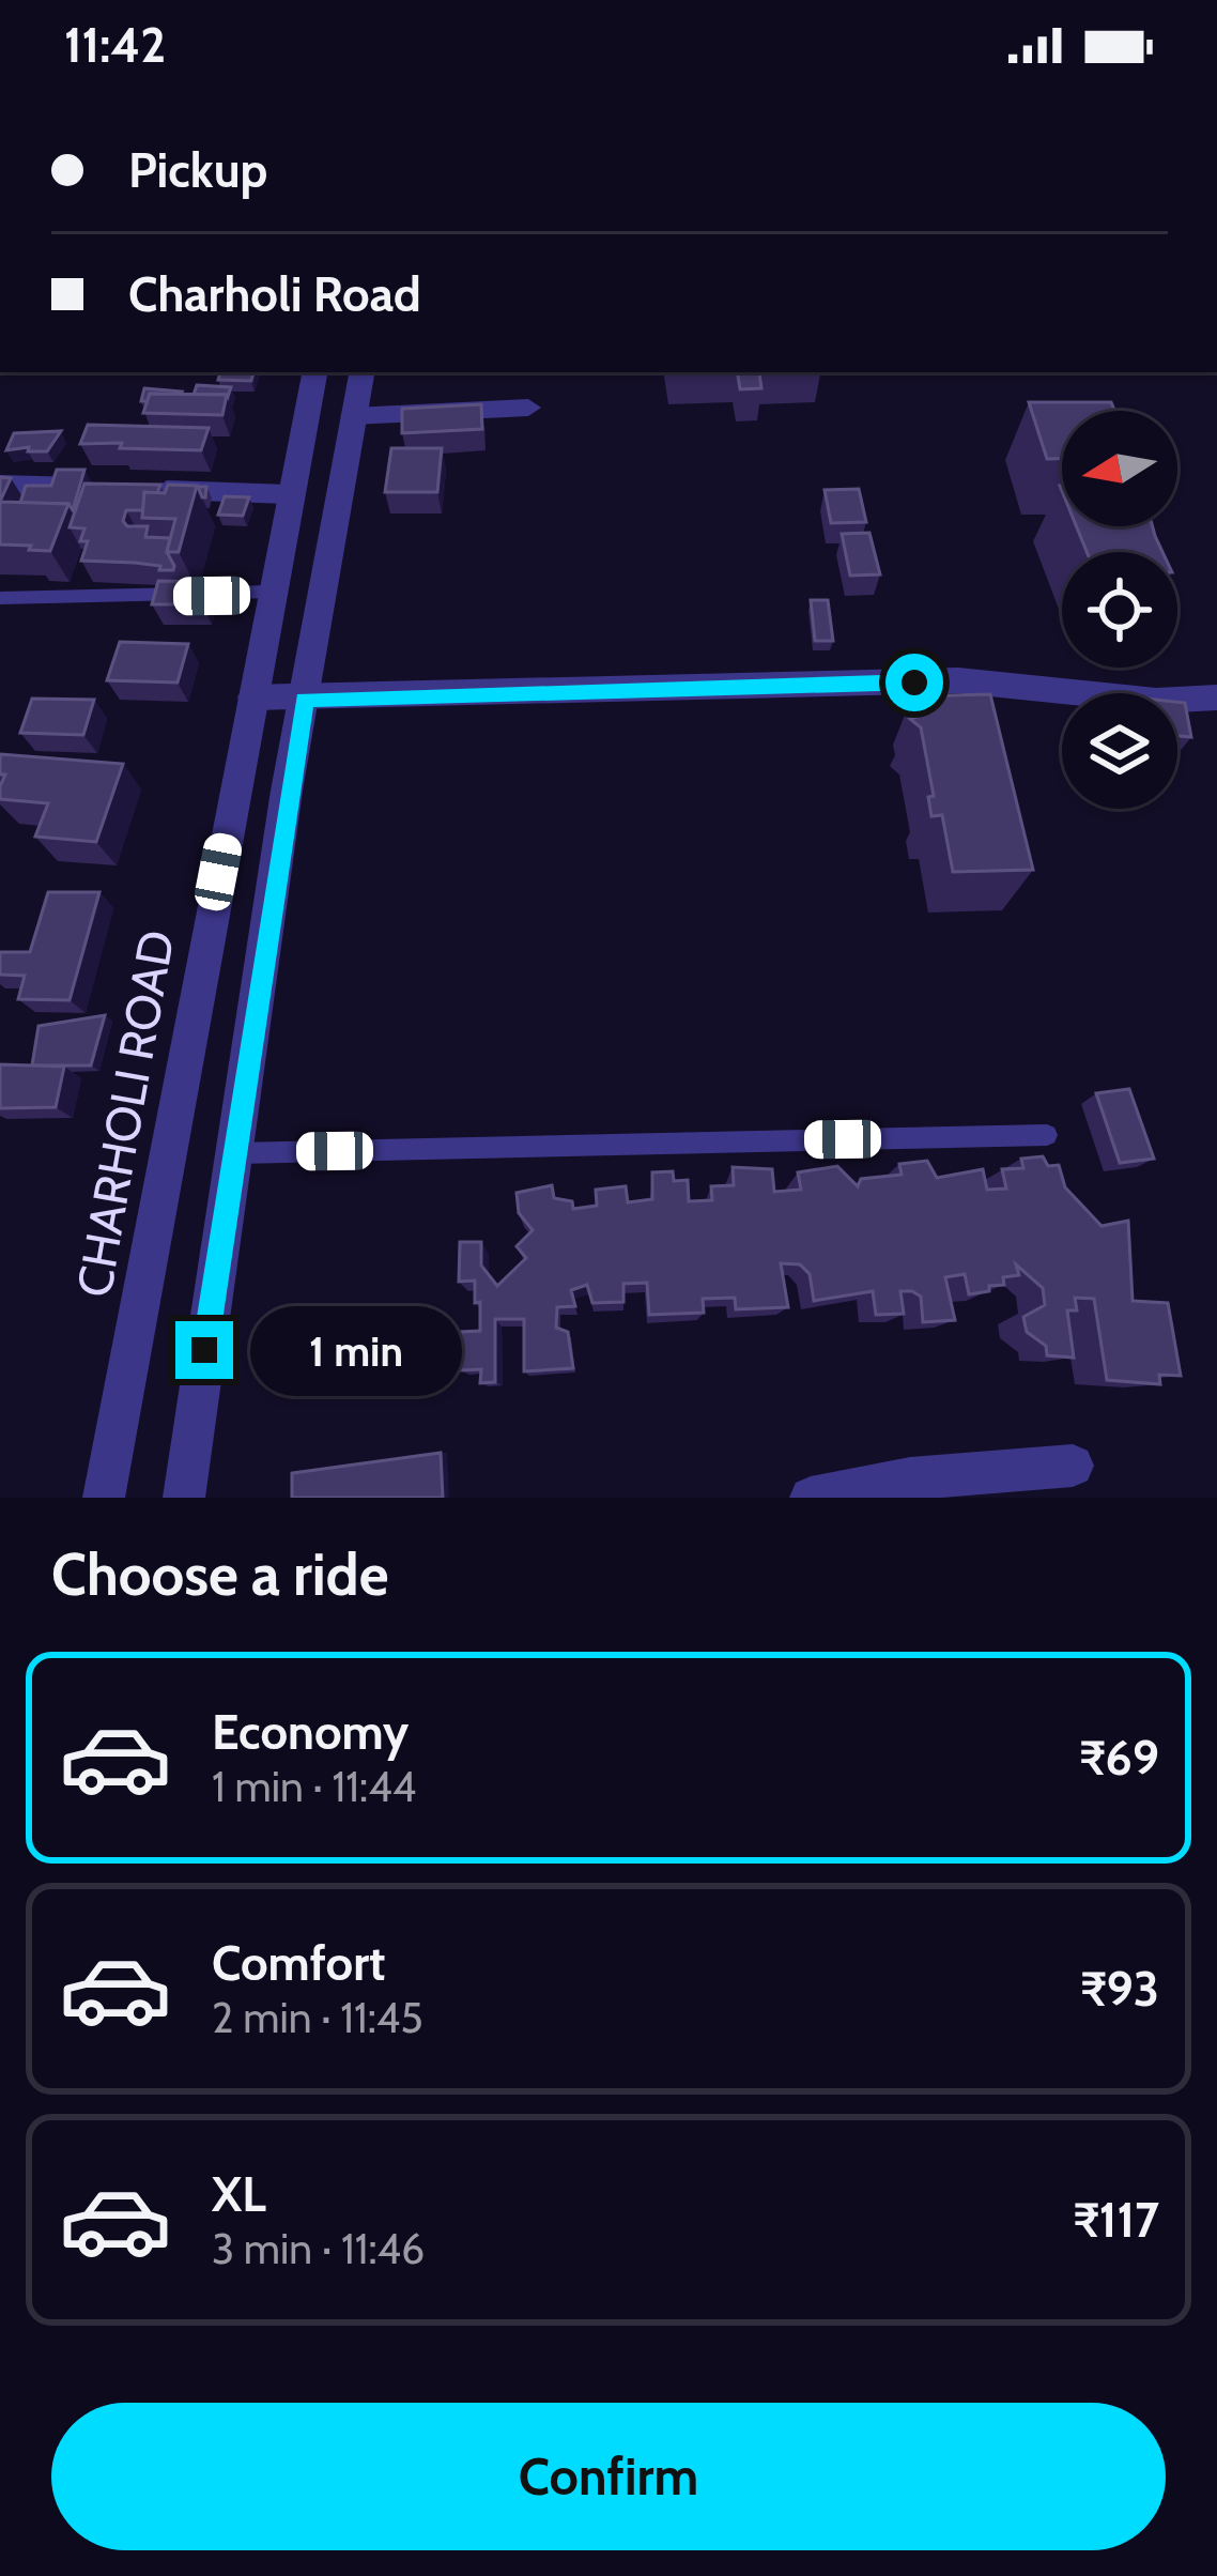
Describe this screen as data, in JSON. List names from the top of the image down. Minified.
{"streets":{"street":["CHARHOLI ROAD"]},"north":"left","page":{"status":"11:42","banner":["Pickup","Charholi Road"],"bubble":"1 min","heading":"Choose a ride","list":[{"name":"Economy","note":"1 min · 11:44","value":"₹69"},{"name":"Comfort","note":"2 min · 11:45","value":"₹93"},{"name":"XL","note":"3 min · 11:46","value":"₹117"}],"buttons":"Confirm"}}
